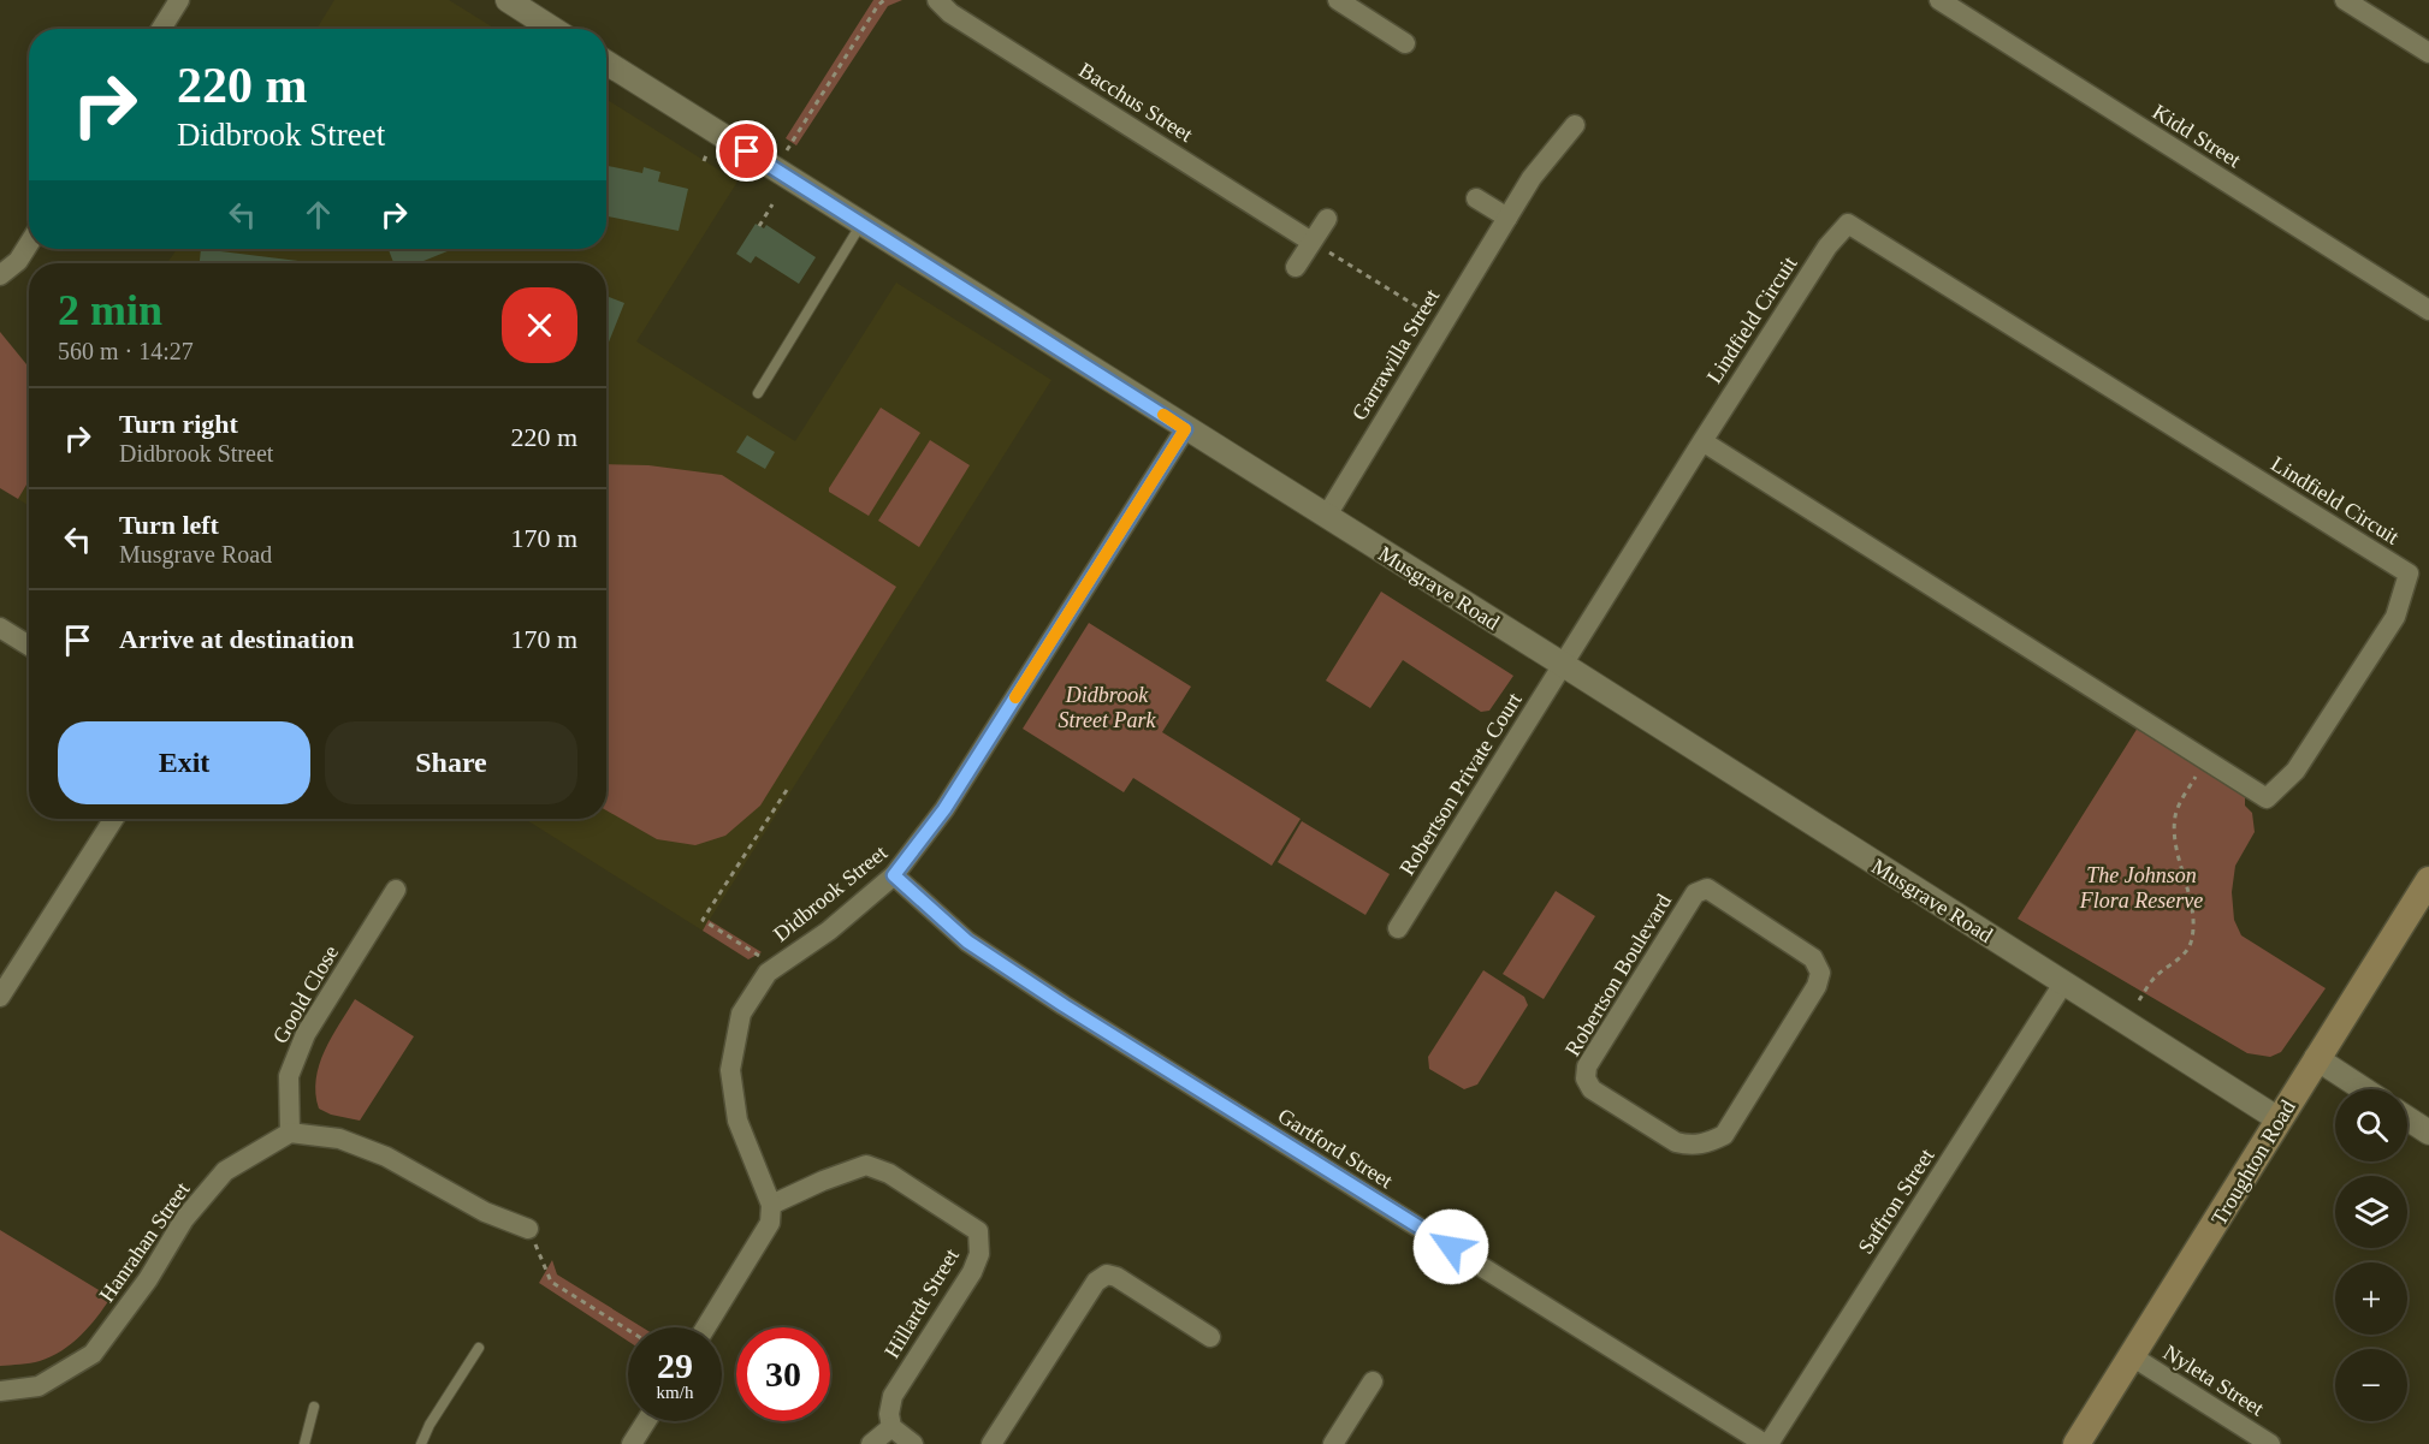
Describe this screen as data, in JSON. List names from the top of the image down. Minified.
{"streets":{"main road":["Troughton Road"],"street":["Bacchus Street","Kidd Street","Lindfield Circuit","Garrawilla Street","Musgrave Road","Robertson Private Court","Didbrook Street","Robertson Boulevard","Goold Close","Gartford Street","Saffron Street","Hanrahan Street","Hillardt Street","Nyleta Street"]},"crossings":[["Lindfield Circuit","Musgrave Road"],["Lindfield Circuit","Robertson Private Court"],["Garrawilla Street","Musgrave Road"],["Musgrave Road","Robertson Private Court"],["Musgrave Road","Didbrook Street"],["Musgrave Road","Troughton Road"],["Musgrave Road","Saffron Street"],["Didbrook Street","Gartford Street"],["Didbrook Street","Hillardt Street"],["Goold Close","Hanrahan Street"],["Gartford Street","Saffron Street"],["Troughton Road","Nyleta Street"]],"parks":["Didbrook Street Park","The Johnson Flora Reserve"],"page":{"turn":["220 m","Didbrook Street"],"heading":["2 min","560 m · 14:27"],"list":[{"name":"Turn right","note":"Didbrook Street","value":"220 m"},{"name":"Turn left","note":"Musgrave Road","value":"170 m"},{"name":"Arrive at destination","value":"170 m"}],"buttons":["Exit","Share"],"map_buttons":["+","−"],"speed":"29 km/h","limit":"30"}}
